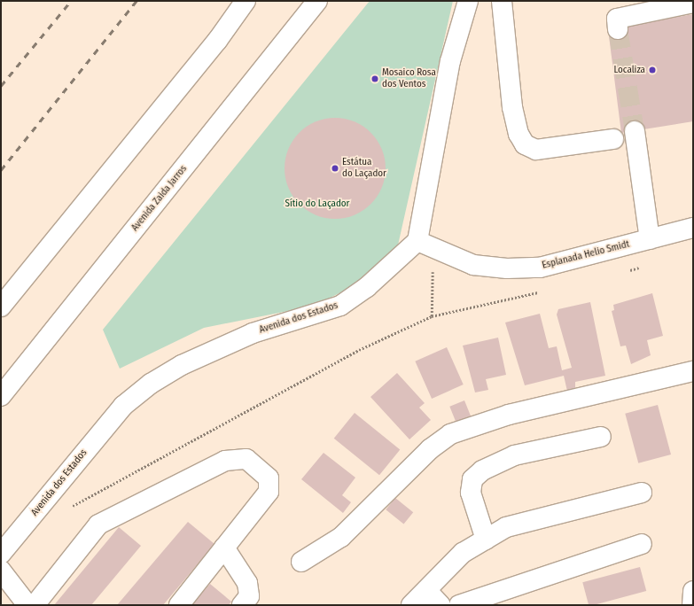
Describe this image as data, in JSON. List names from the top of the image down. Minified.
{"streets":{"main road":["Avenida Zaida Jarros","Esplanada Helio Smidt","Avenida dos Estados"]},"crossings":[["Esplanada Helio Smidt","Avenida dos Estados"]],"parks":["Sítio do Laçador"],"places":["Localiza","Mosaico Rosa dos Ventos","Estátua do Laçador"]}
